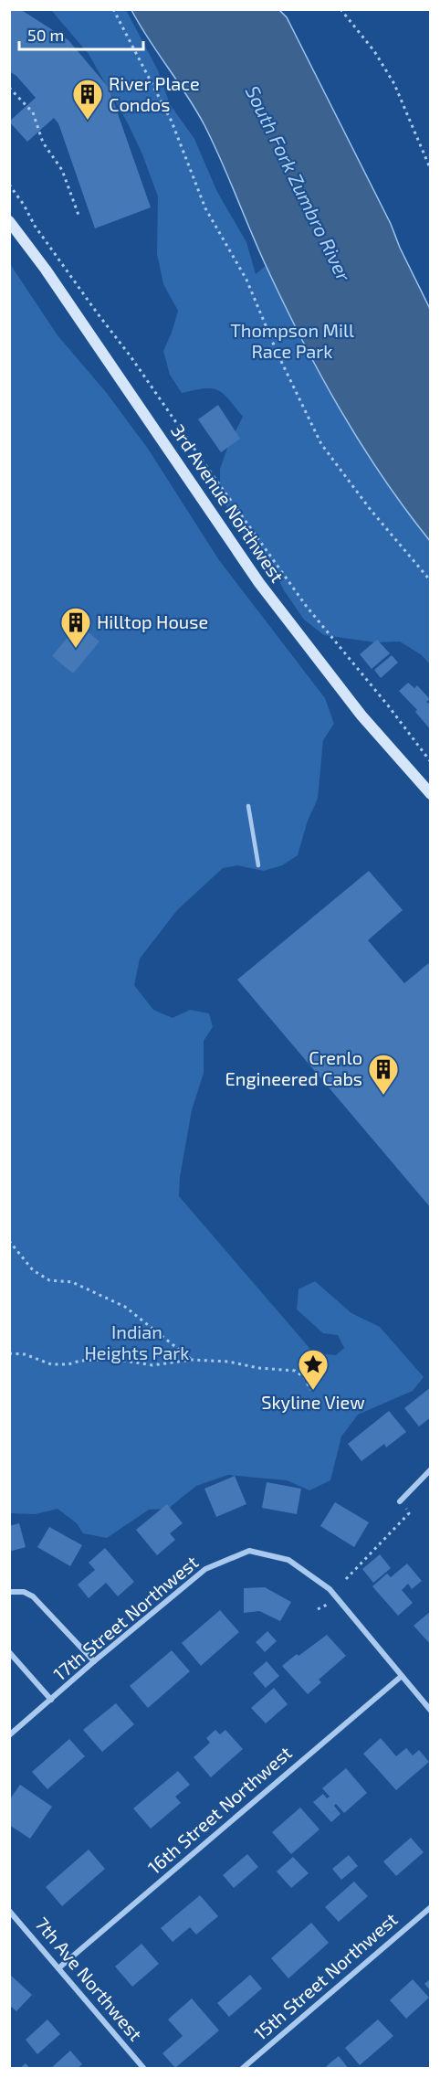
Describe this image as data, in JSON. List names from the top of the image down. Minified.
{"streets":{"main road":["3rd Avenue Northwest"],"street":["17th Street Northwest","16th Street Northwest","15th Street Northwest","7th Ave Northwest"]},"crossings":[["17th Street Northwest","16th Street Northwest"],["16th Street Northwest","7th Ave Northwest"]],"water":["South Fork Zumbro River"],"parks":["Thompson Mill Race Park","Indian Heights Park"],"places":{"building":["River Place Condos","Hilltop House","Crenlo Engineered Cabs"],"place":["Skyline View"]},"scale_bar":"50 m"}
